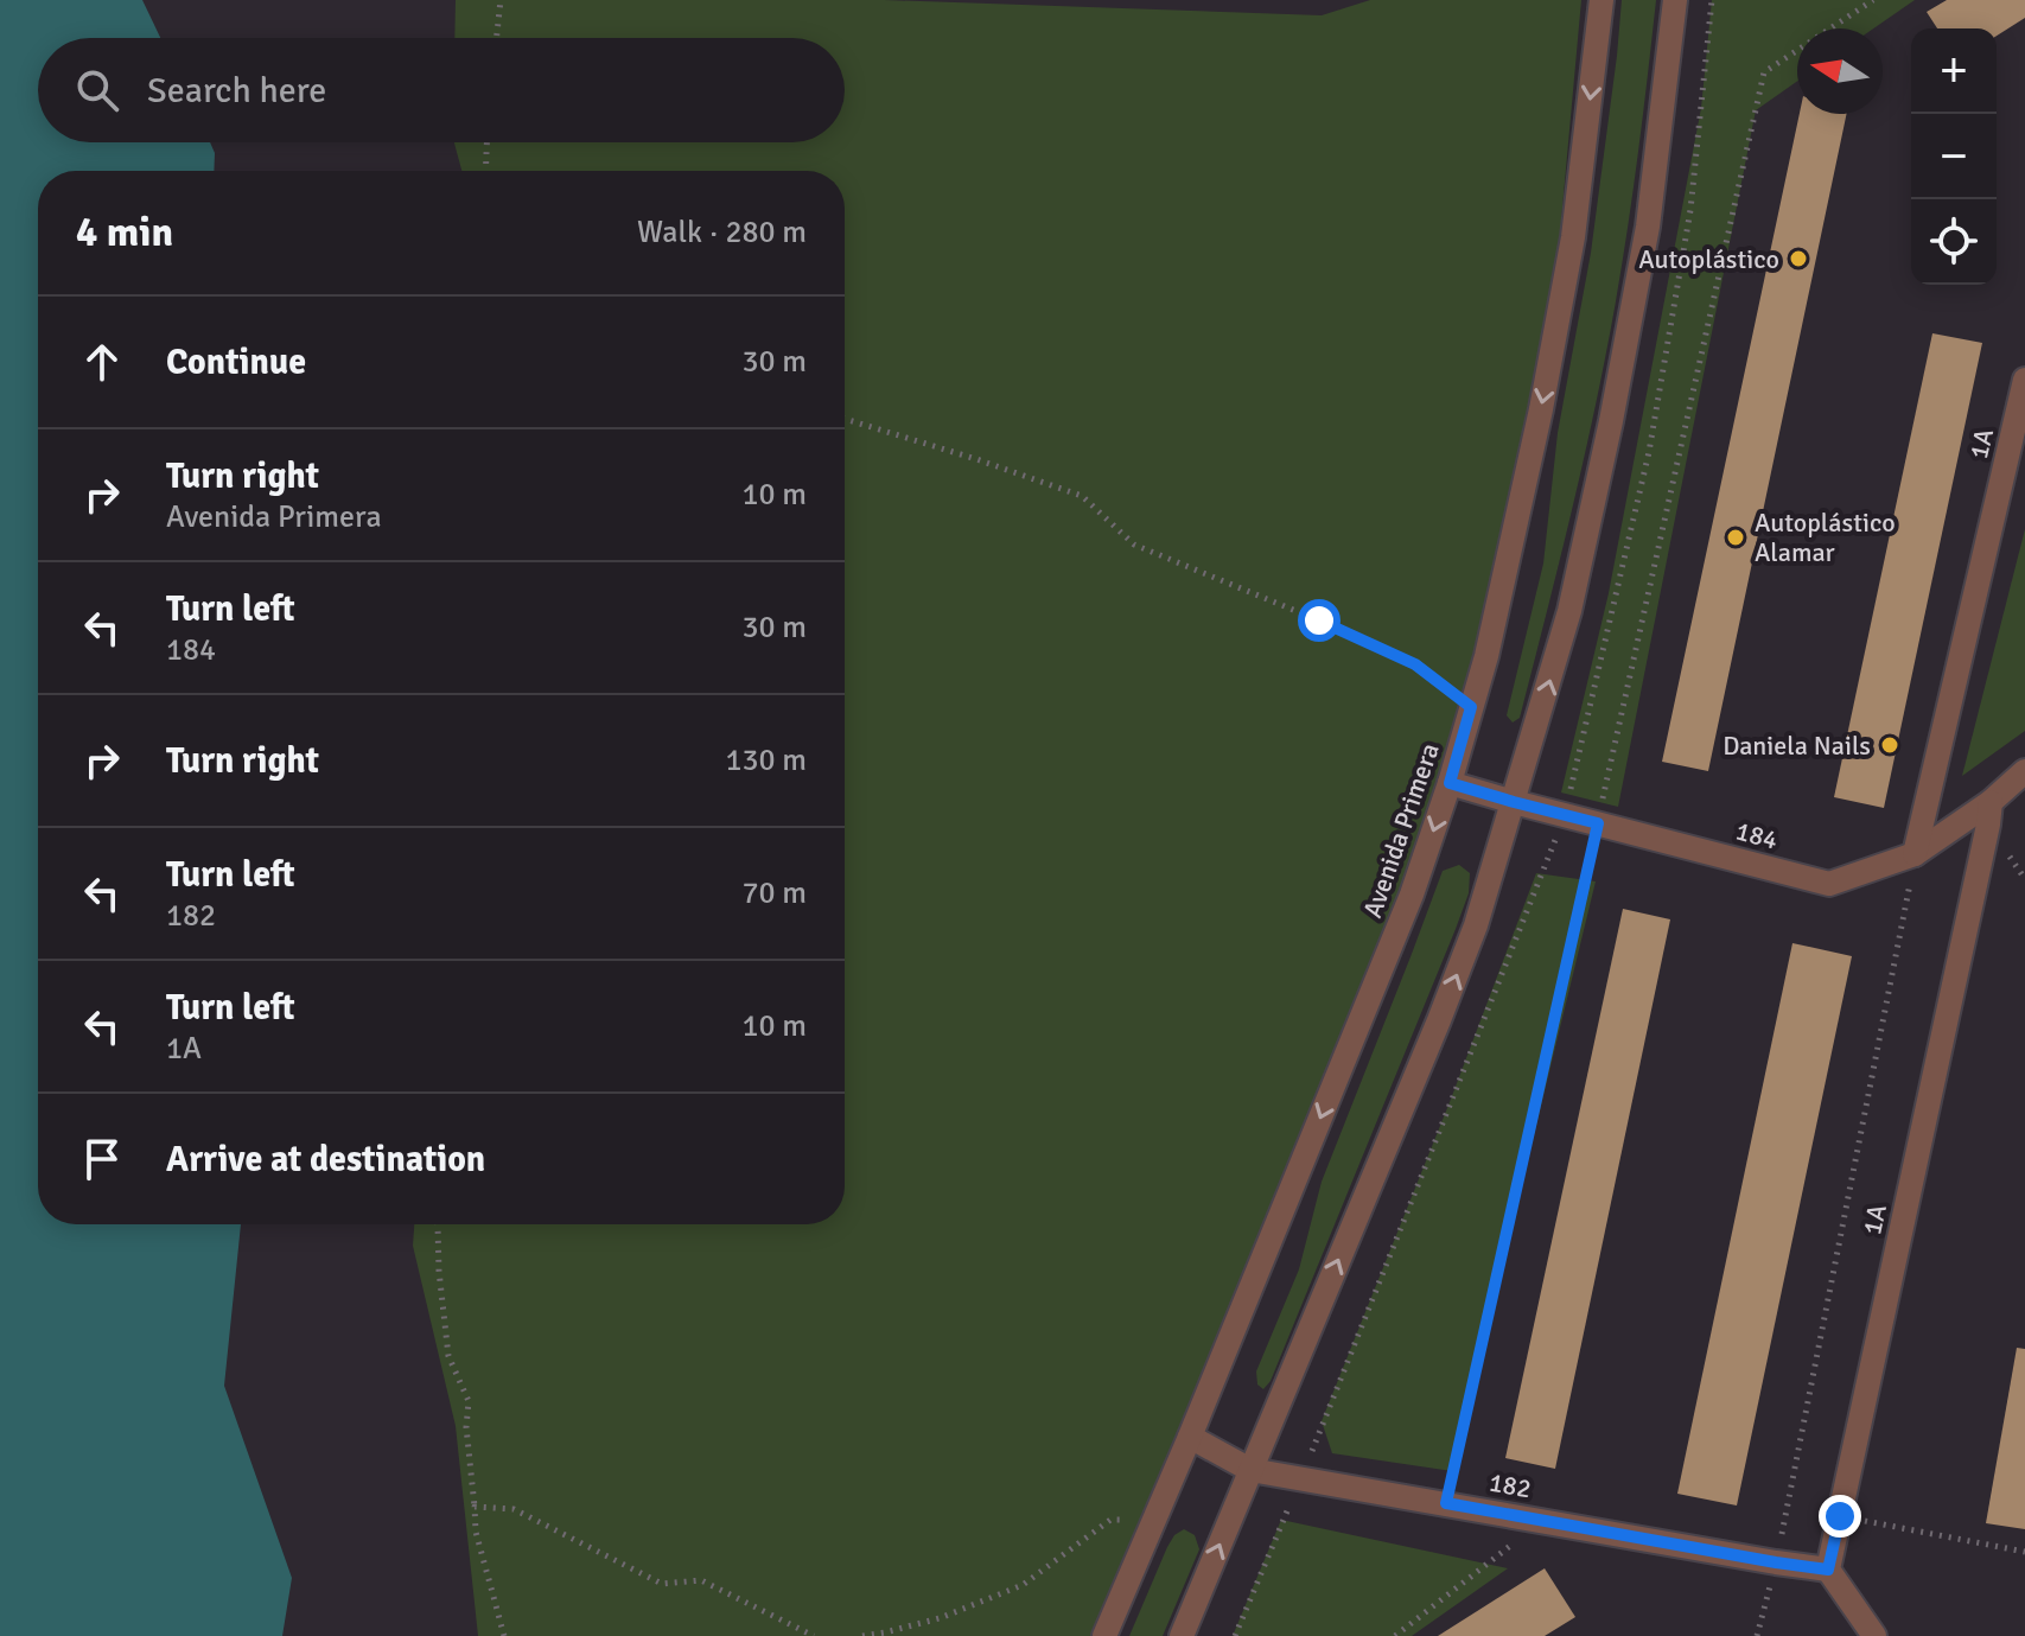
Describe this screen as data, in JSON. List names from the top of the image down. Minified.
{"streets":{"street":["1A","Avenida Primera","184","182"]},"crossings":[["1A","184"],["1A","182"],["Avenida Primera","184"],["Avenida Primera","182"]],"places":["Autoplástico","Autoplástico Alamar","Daniela Nails"],"north":"left","page":{"map_buttons":["+","−"],"search":"Search here","heading":["4 min","Walk · 280 m"],"list":[["Continue","30 m"],["Turn right","Avenida Primera","10 m"],["Turn left","184","30 m"],["Turn right","130 m"],["Turn left","182","70 m"],["Turn left","1A","10 m"],"Arrive at destination"]}}
